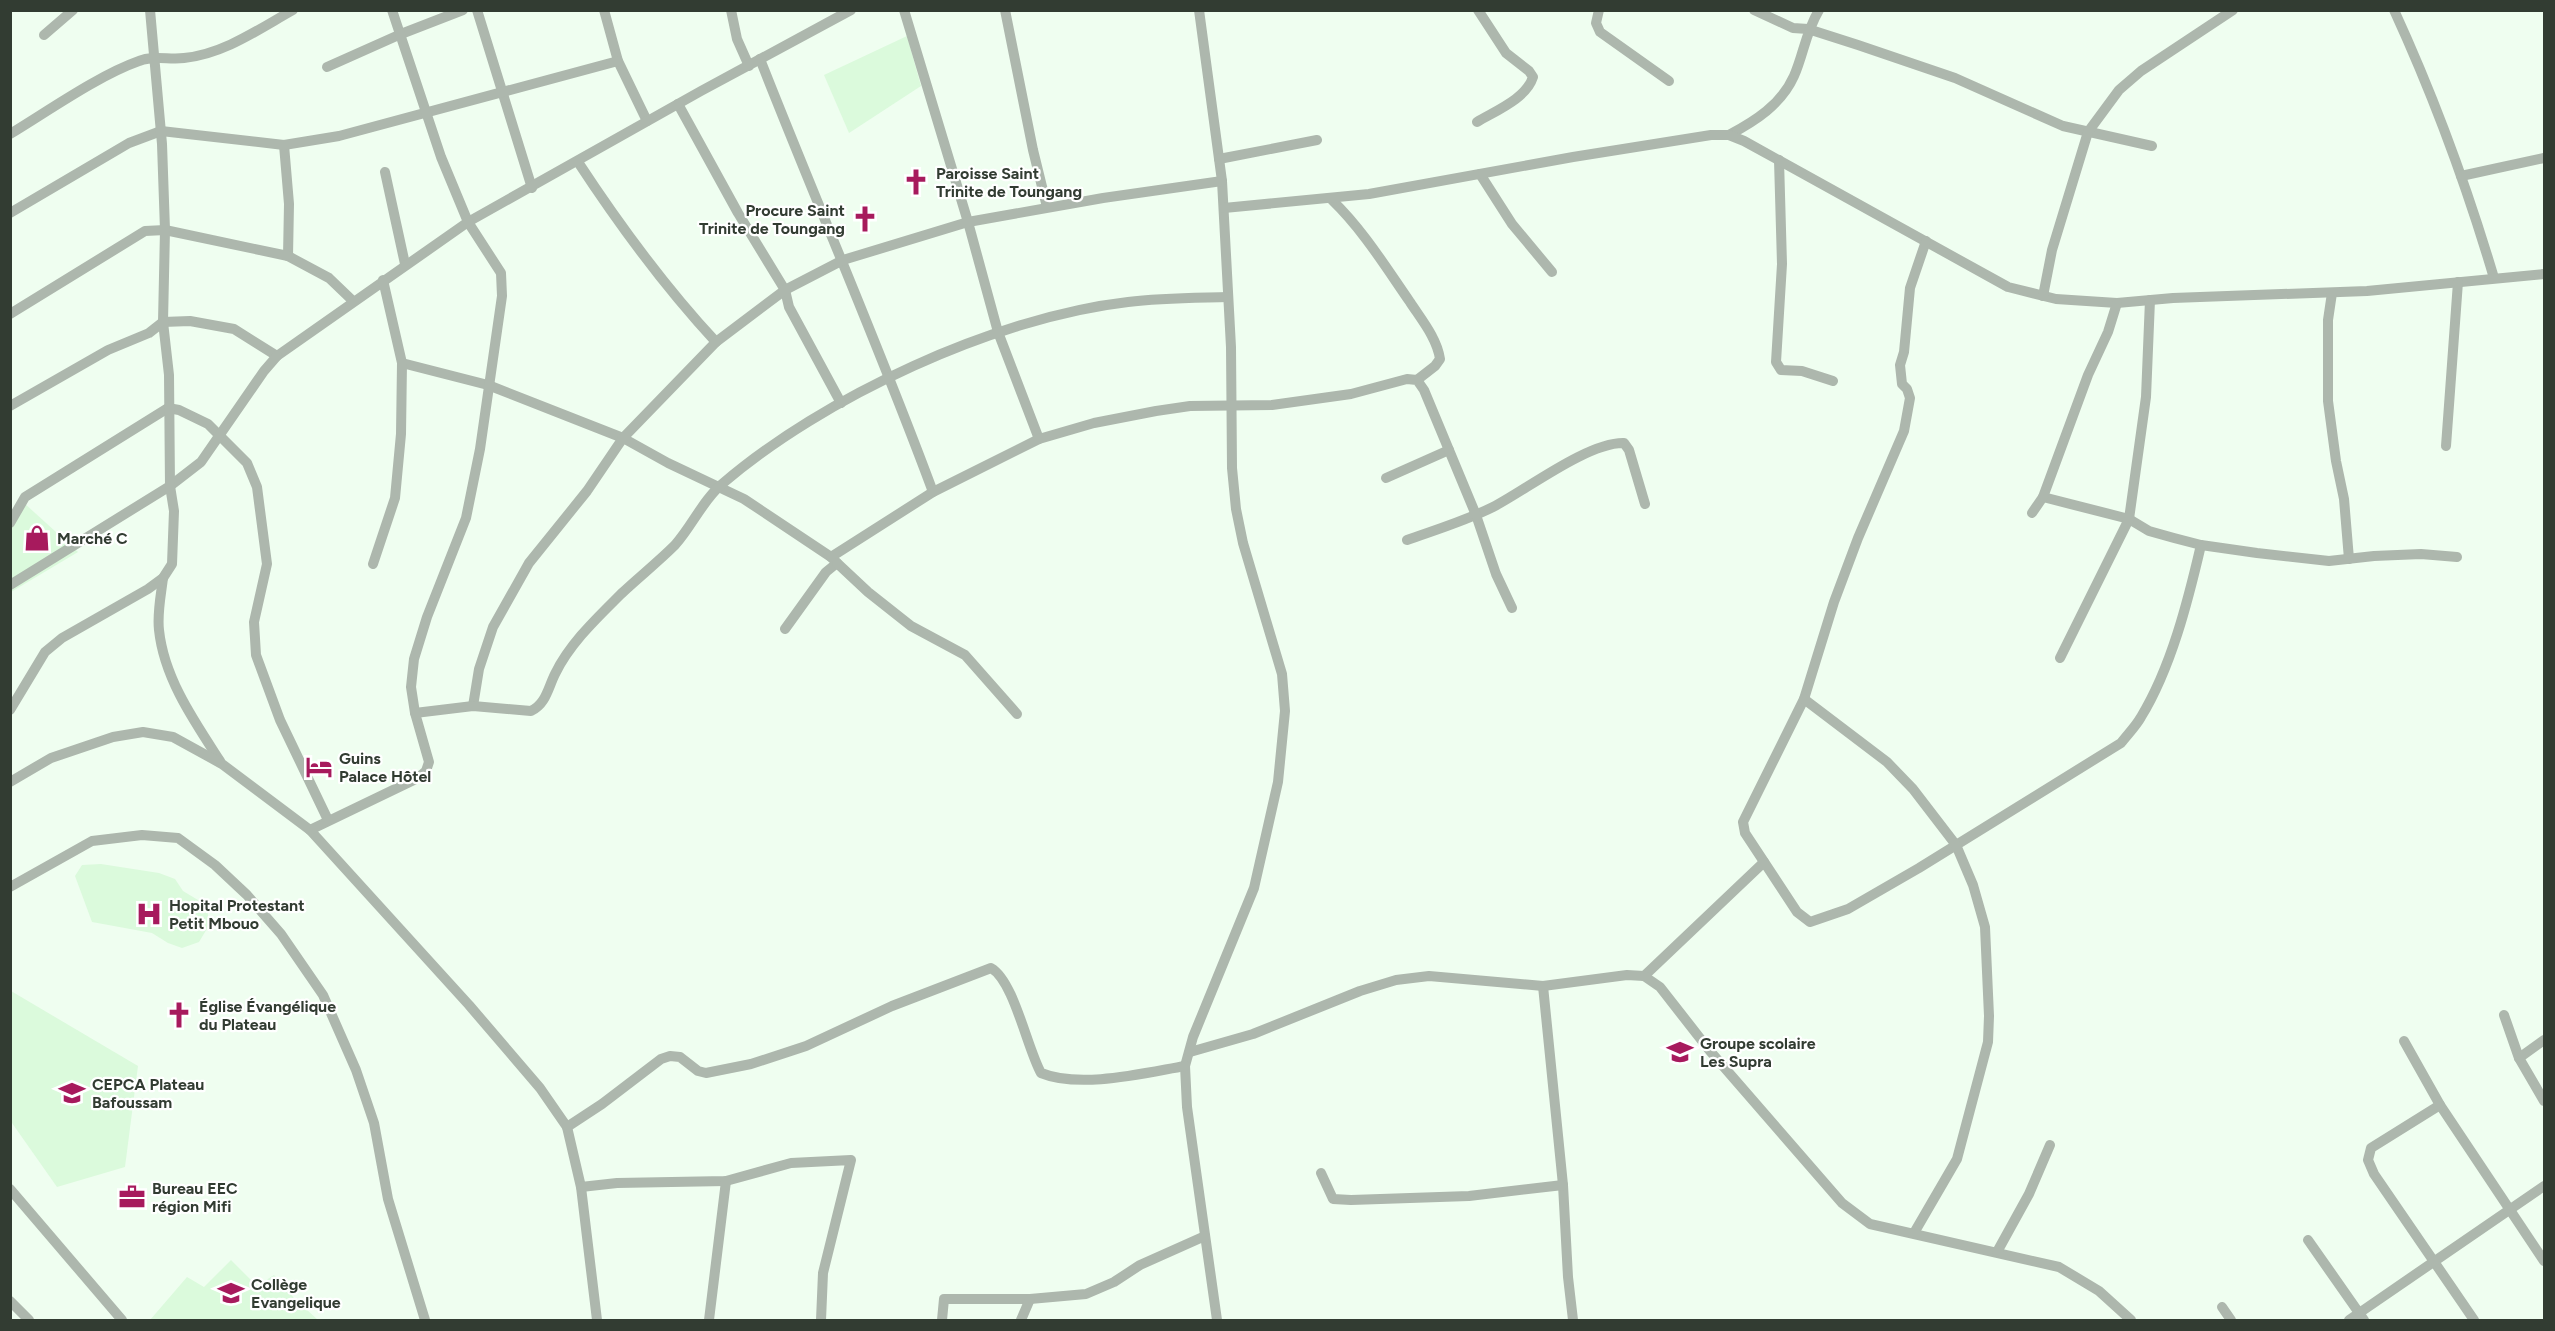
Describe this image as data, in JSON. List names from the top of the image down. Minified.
{"places":{"church":["Paroisse Saint Trinite de Toungang","Procure Saint Trinite de Toungang","Église Évangélique du Plateau"],"shop":["Marché C"],"hotel":["Guins Palace Hôtel"],"hospital":["Hopital Protestant Petit Mbouo"],"school or university":["Groupe scolaire Les Supra","CEPCA Plateau Bafoussam","Collège Evangelique"],"office":["Bureau EEC région Mifi"]}}
